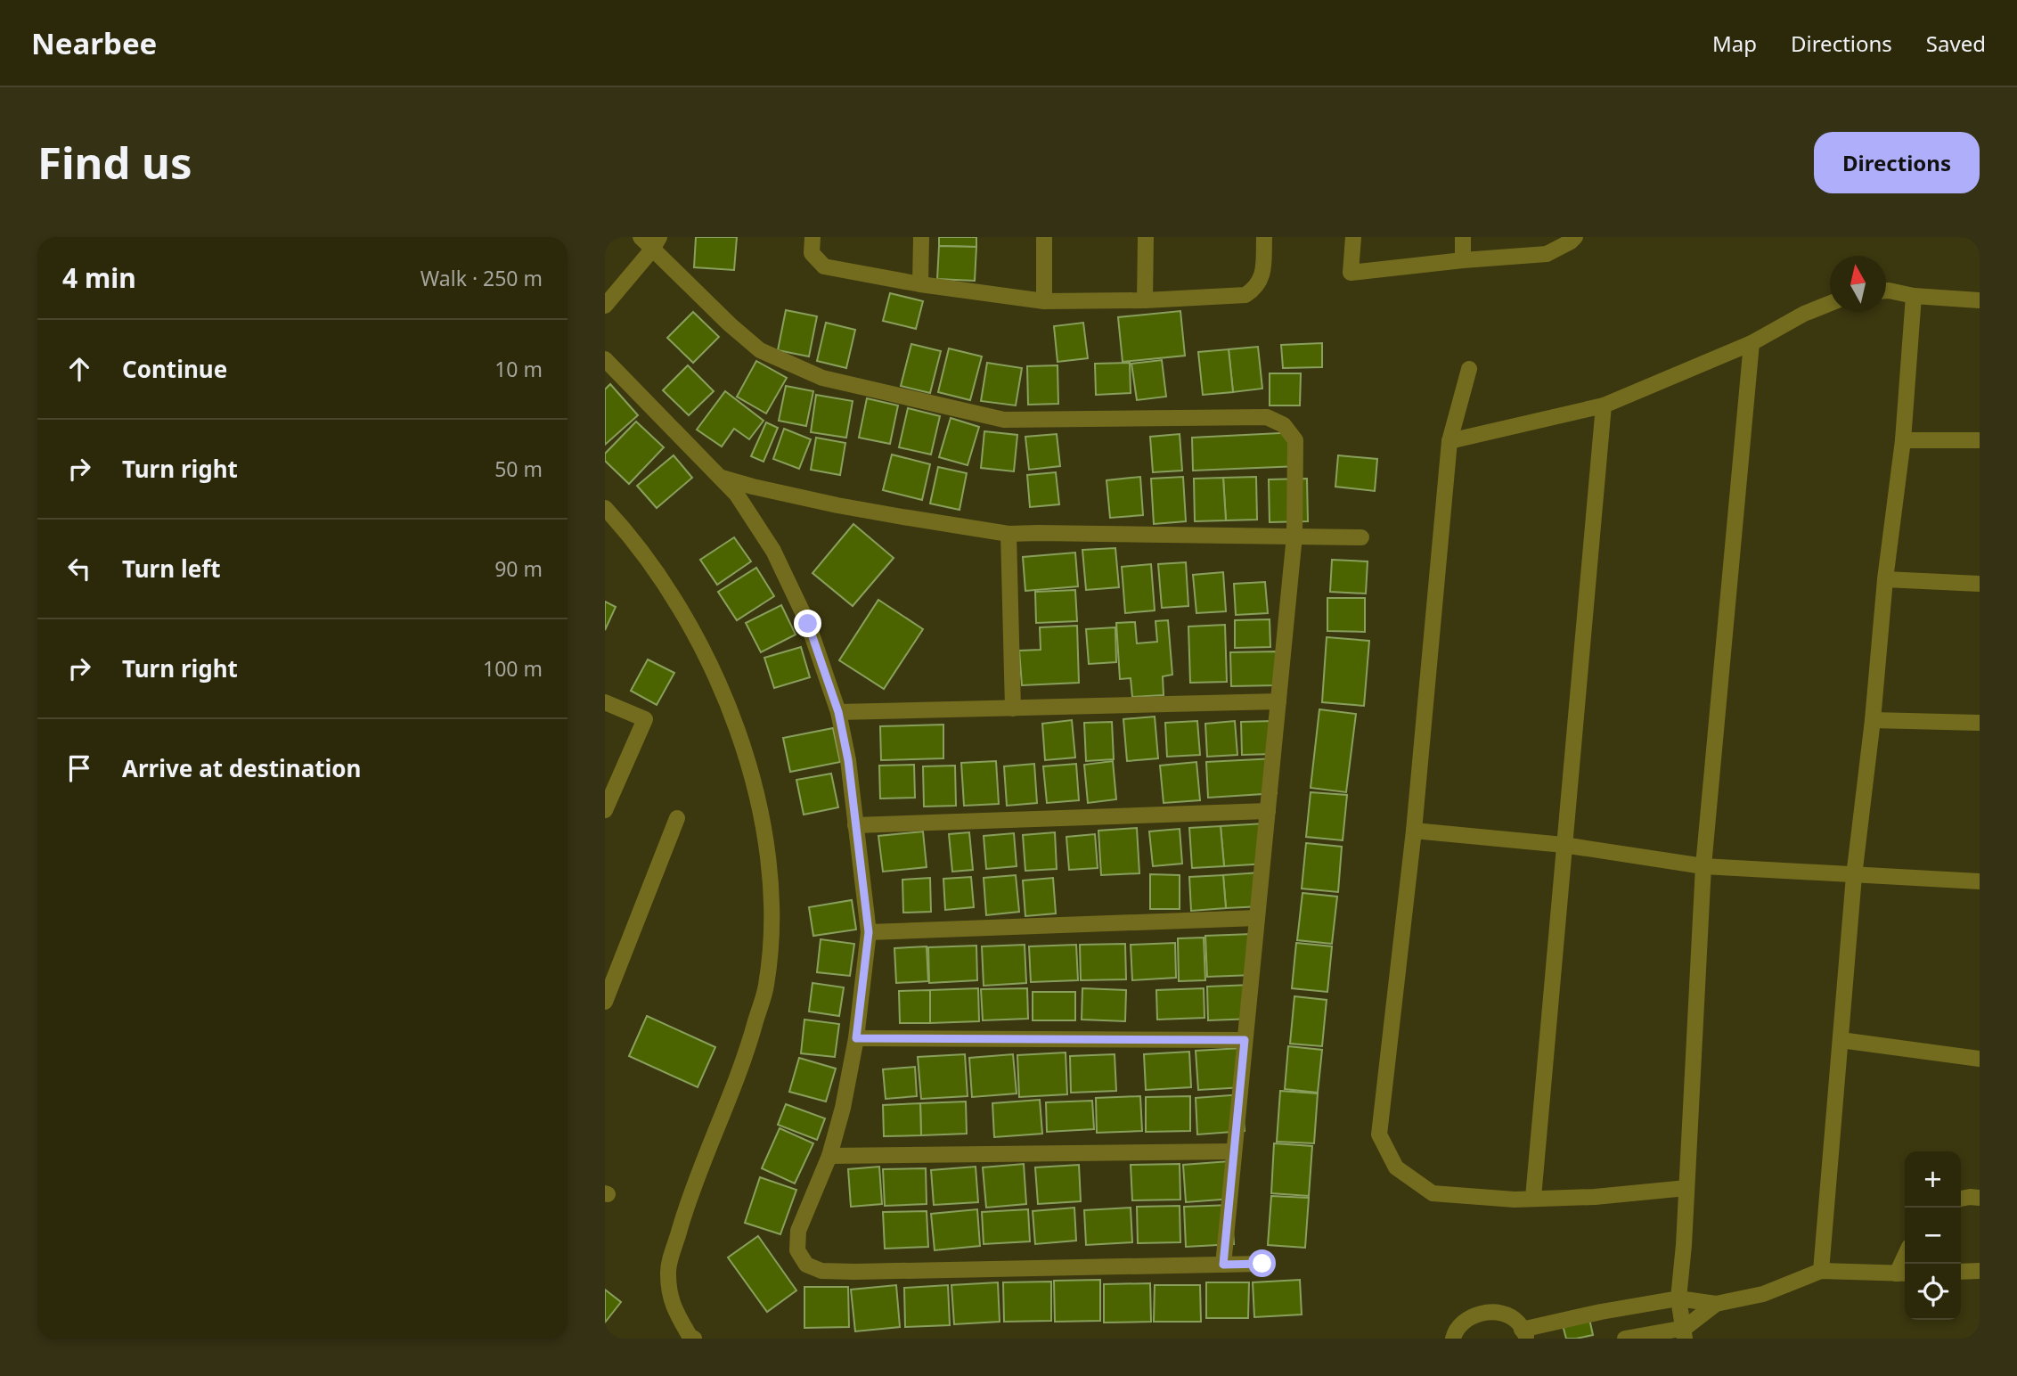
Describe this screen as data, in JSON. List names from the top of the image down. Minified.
{"north":"top","page":{"header":"Nearbee","nav":["Map","Directions","Saved"],"buttons":"Directions","title":"Find us","heading":["4 min","Walk · 250 m"],"list":[["Continue","10 m"],["Turn right","50 m"],["Turn left","90 m"],["Turn right","100 m"],"Arrive at destination"],"map_buttons":["+","−"]}}
